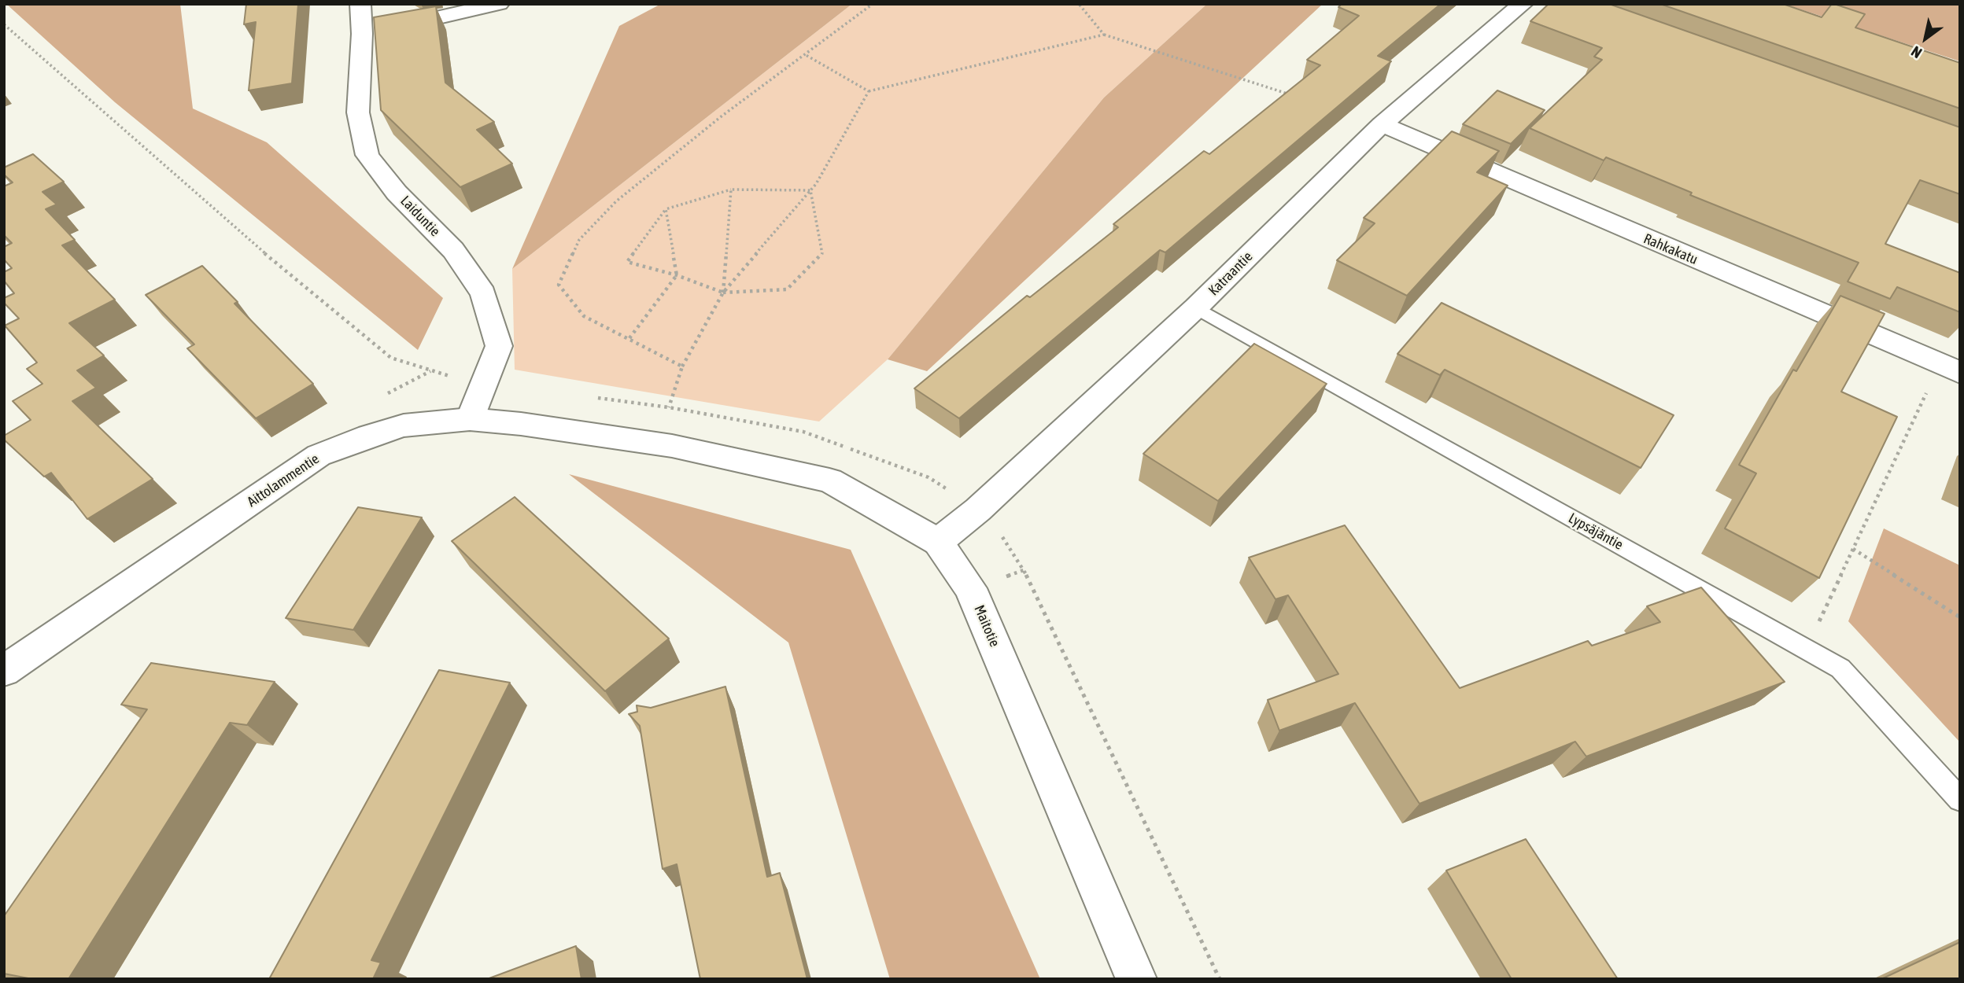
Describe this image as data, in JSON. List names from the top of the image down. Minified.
{"streets":{"street":["Laiduntie","Rahkakatu","Katraantie","Aittolammentie","Maitotie"],"lane":["Lypsäjäntie"]},"crossings":[["Laiduntie","Aittolammentie"],["Rahkakatu","Katraantie"],["Katraantie","Lypsäjäntie"],["Katraantie","Maitotie"],["Aittolammentie","Maitotie"]],"north":"bottom left"}
